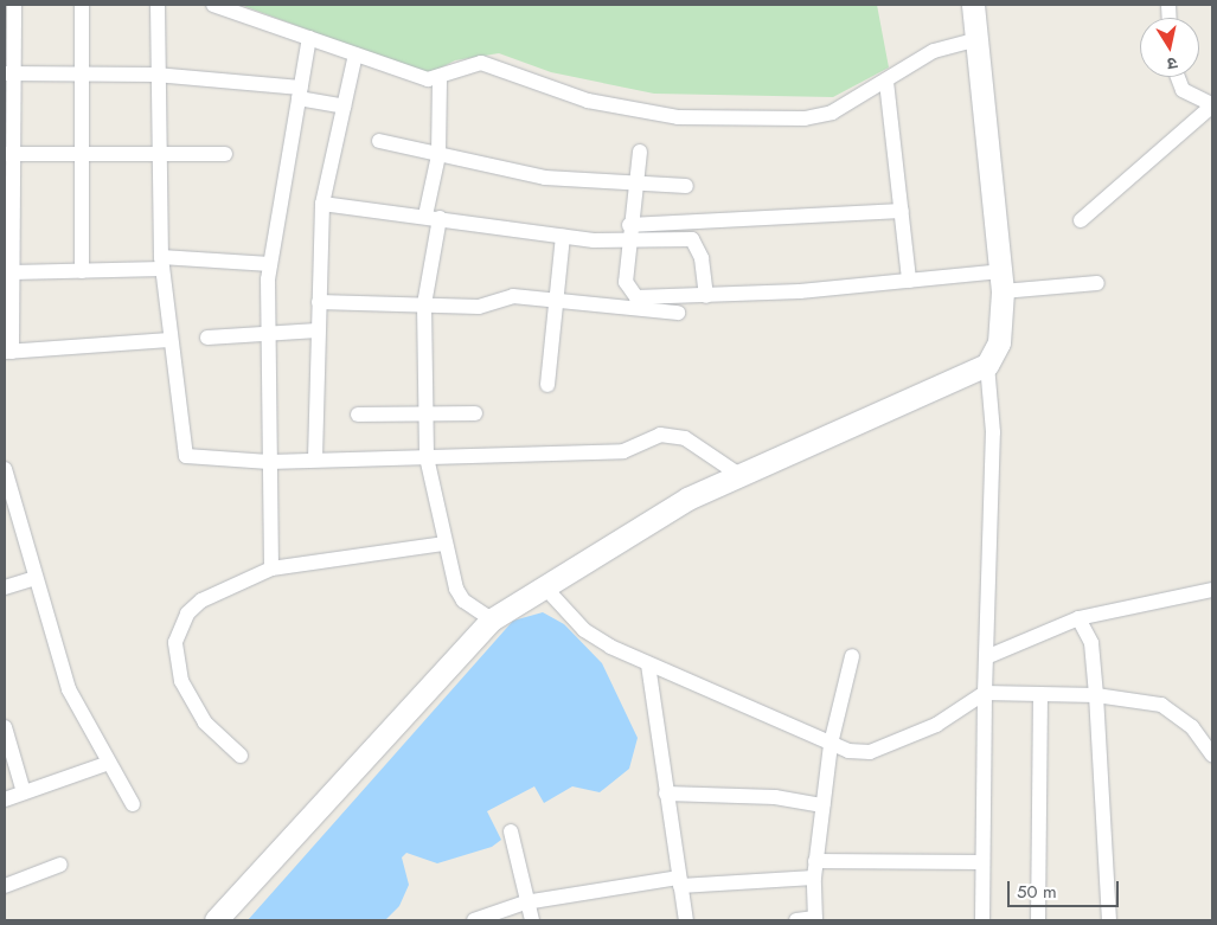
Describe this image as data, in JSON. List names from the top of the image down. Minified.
{"scale_bar":"50 m","north":"bottom"}
